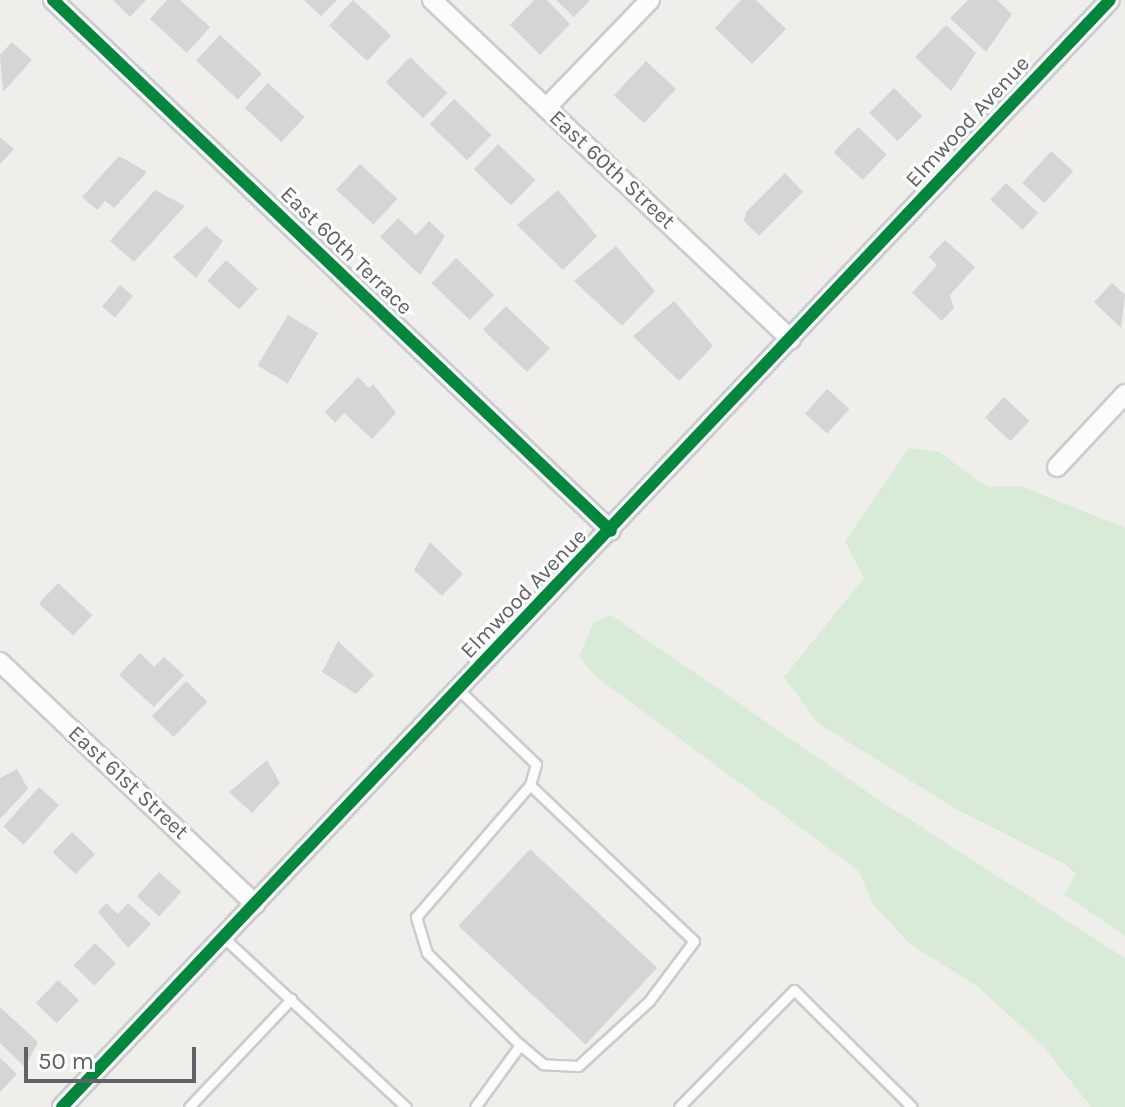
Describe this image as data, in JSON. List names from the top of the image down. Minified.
{"streets":{"street":["Elmwood Avenue","East 60th Street","East 60th Terrace","East 61st Street"]},"crossings":[["Elmwood Avenue","East 60th Street"],["Elmwood Avenue","East 60th Terrace"],["Elmwood Avenue","East 61st Street"]],"scale_bar":"50 m"}
